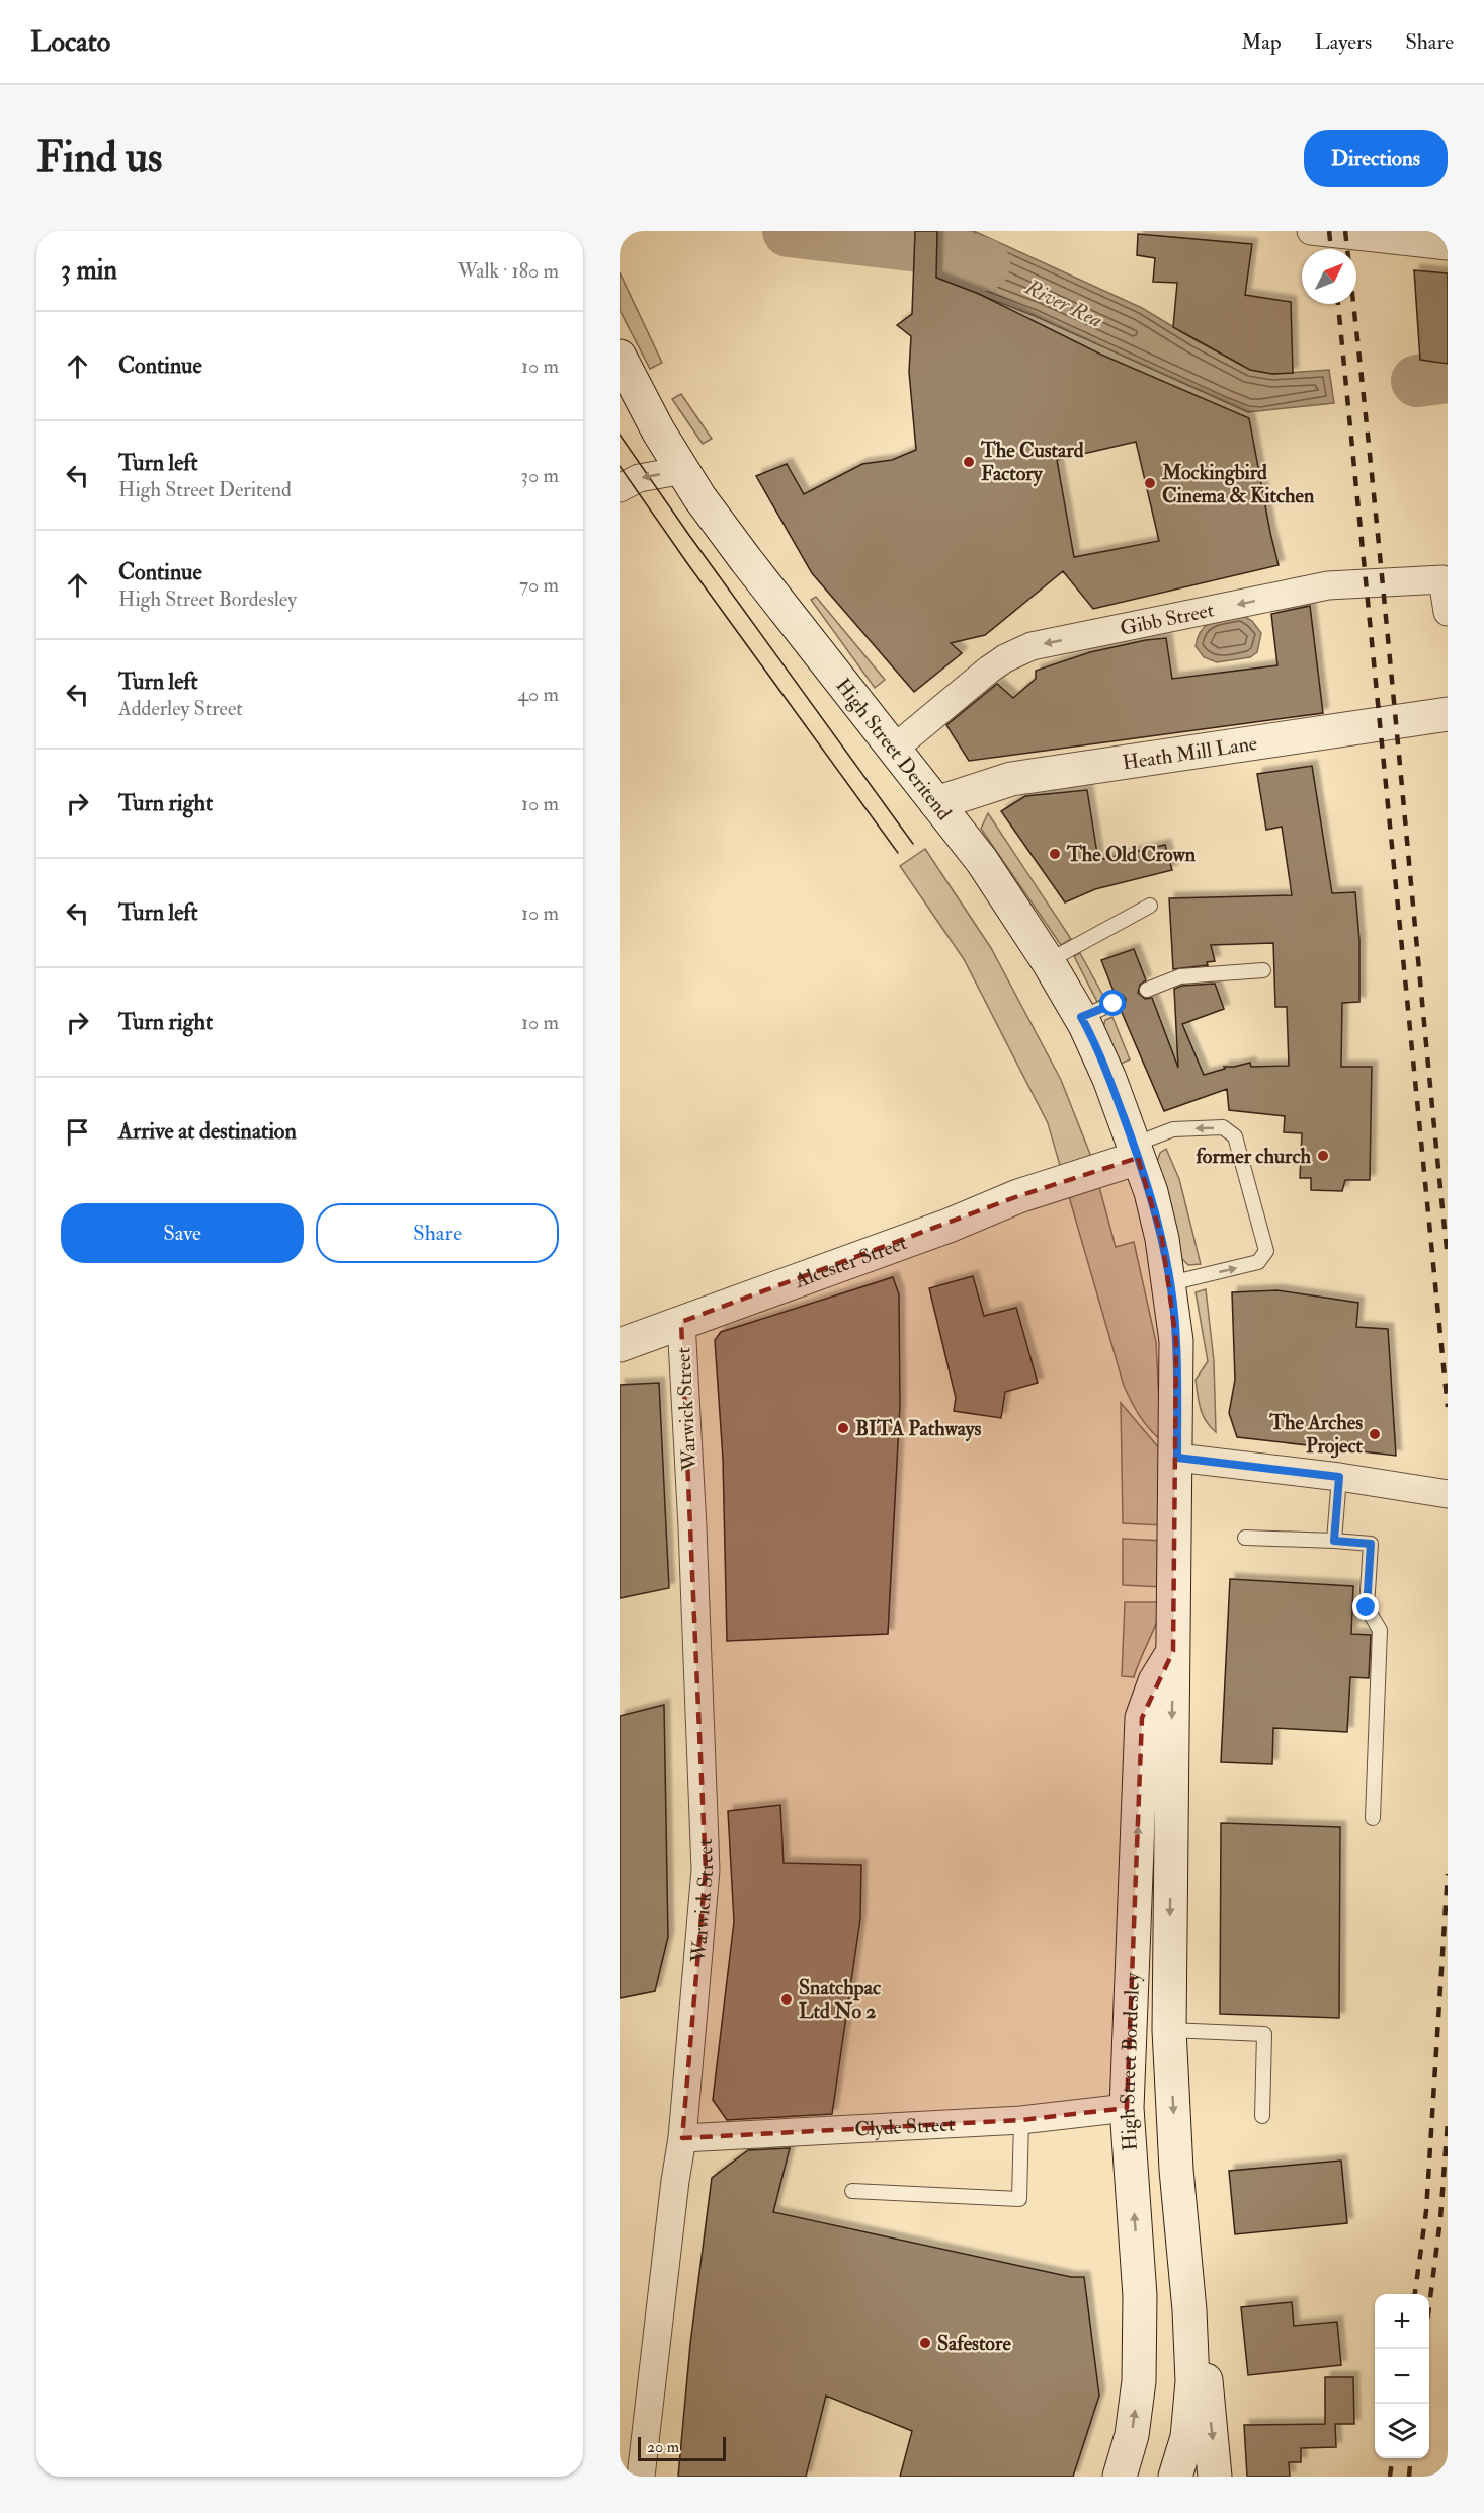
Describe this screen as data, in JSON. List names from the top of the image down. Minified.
{"streets":{"main road":["High Street Deritend","Heath Mill Lane","Alcester Street","High Street Bordesley"],"street":["Gibb Street","Warwick Street","Clyde Street"]},"crossings":[["Gibb Street","High Street Deritend"],["High Street Deritend","Heath Mill Lane"],["High Street Deritend","Alcester Street"],["High Street Deritend","High Street Bordesley"],["Alcester Street","Warwick Street"],["Alcester Street","High Street Bordesley"],["Warwick Street","Clyde Street"],["High Street Bordesley","Clyde Street"]],"one_way":["Gibb Street"],"water":["River Rea"],"places":["The Custard Factory","Mockingbird Cinema & Kitchen","The Old Crown","former church","BITA Pathways","The Arches Project","Snatchpac Ltd No 2","Safestore"],"scale_bar":"20 m","north":"top right","page":{"header":"Locato","nav":["Map","Layers","Share"],"buttons":["Directions",["Save","Share"]],"title":"Find us","heading":["3 min","Walk · 180 m"],"list":[["Continue","10 m"],["Turn left","High Street Deritend","30 m"],["Continue","High Street Bordesley","70 m"],["Turn left","Adderley Street","40 m"],["Turn right","10 m"],["Turn left","10 m"],["Turn right","10 m"],"Arrive at destination"],"map_buttons":["+","−"],"scale":"20 m"}}
